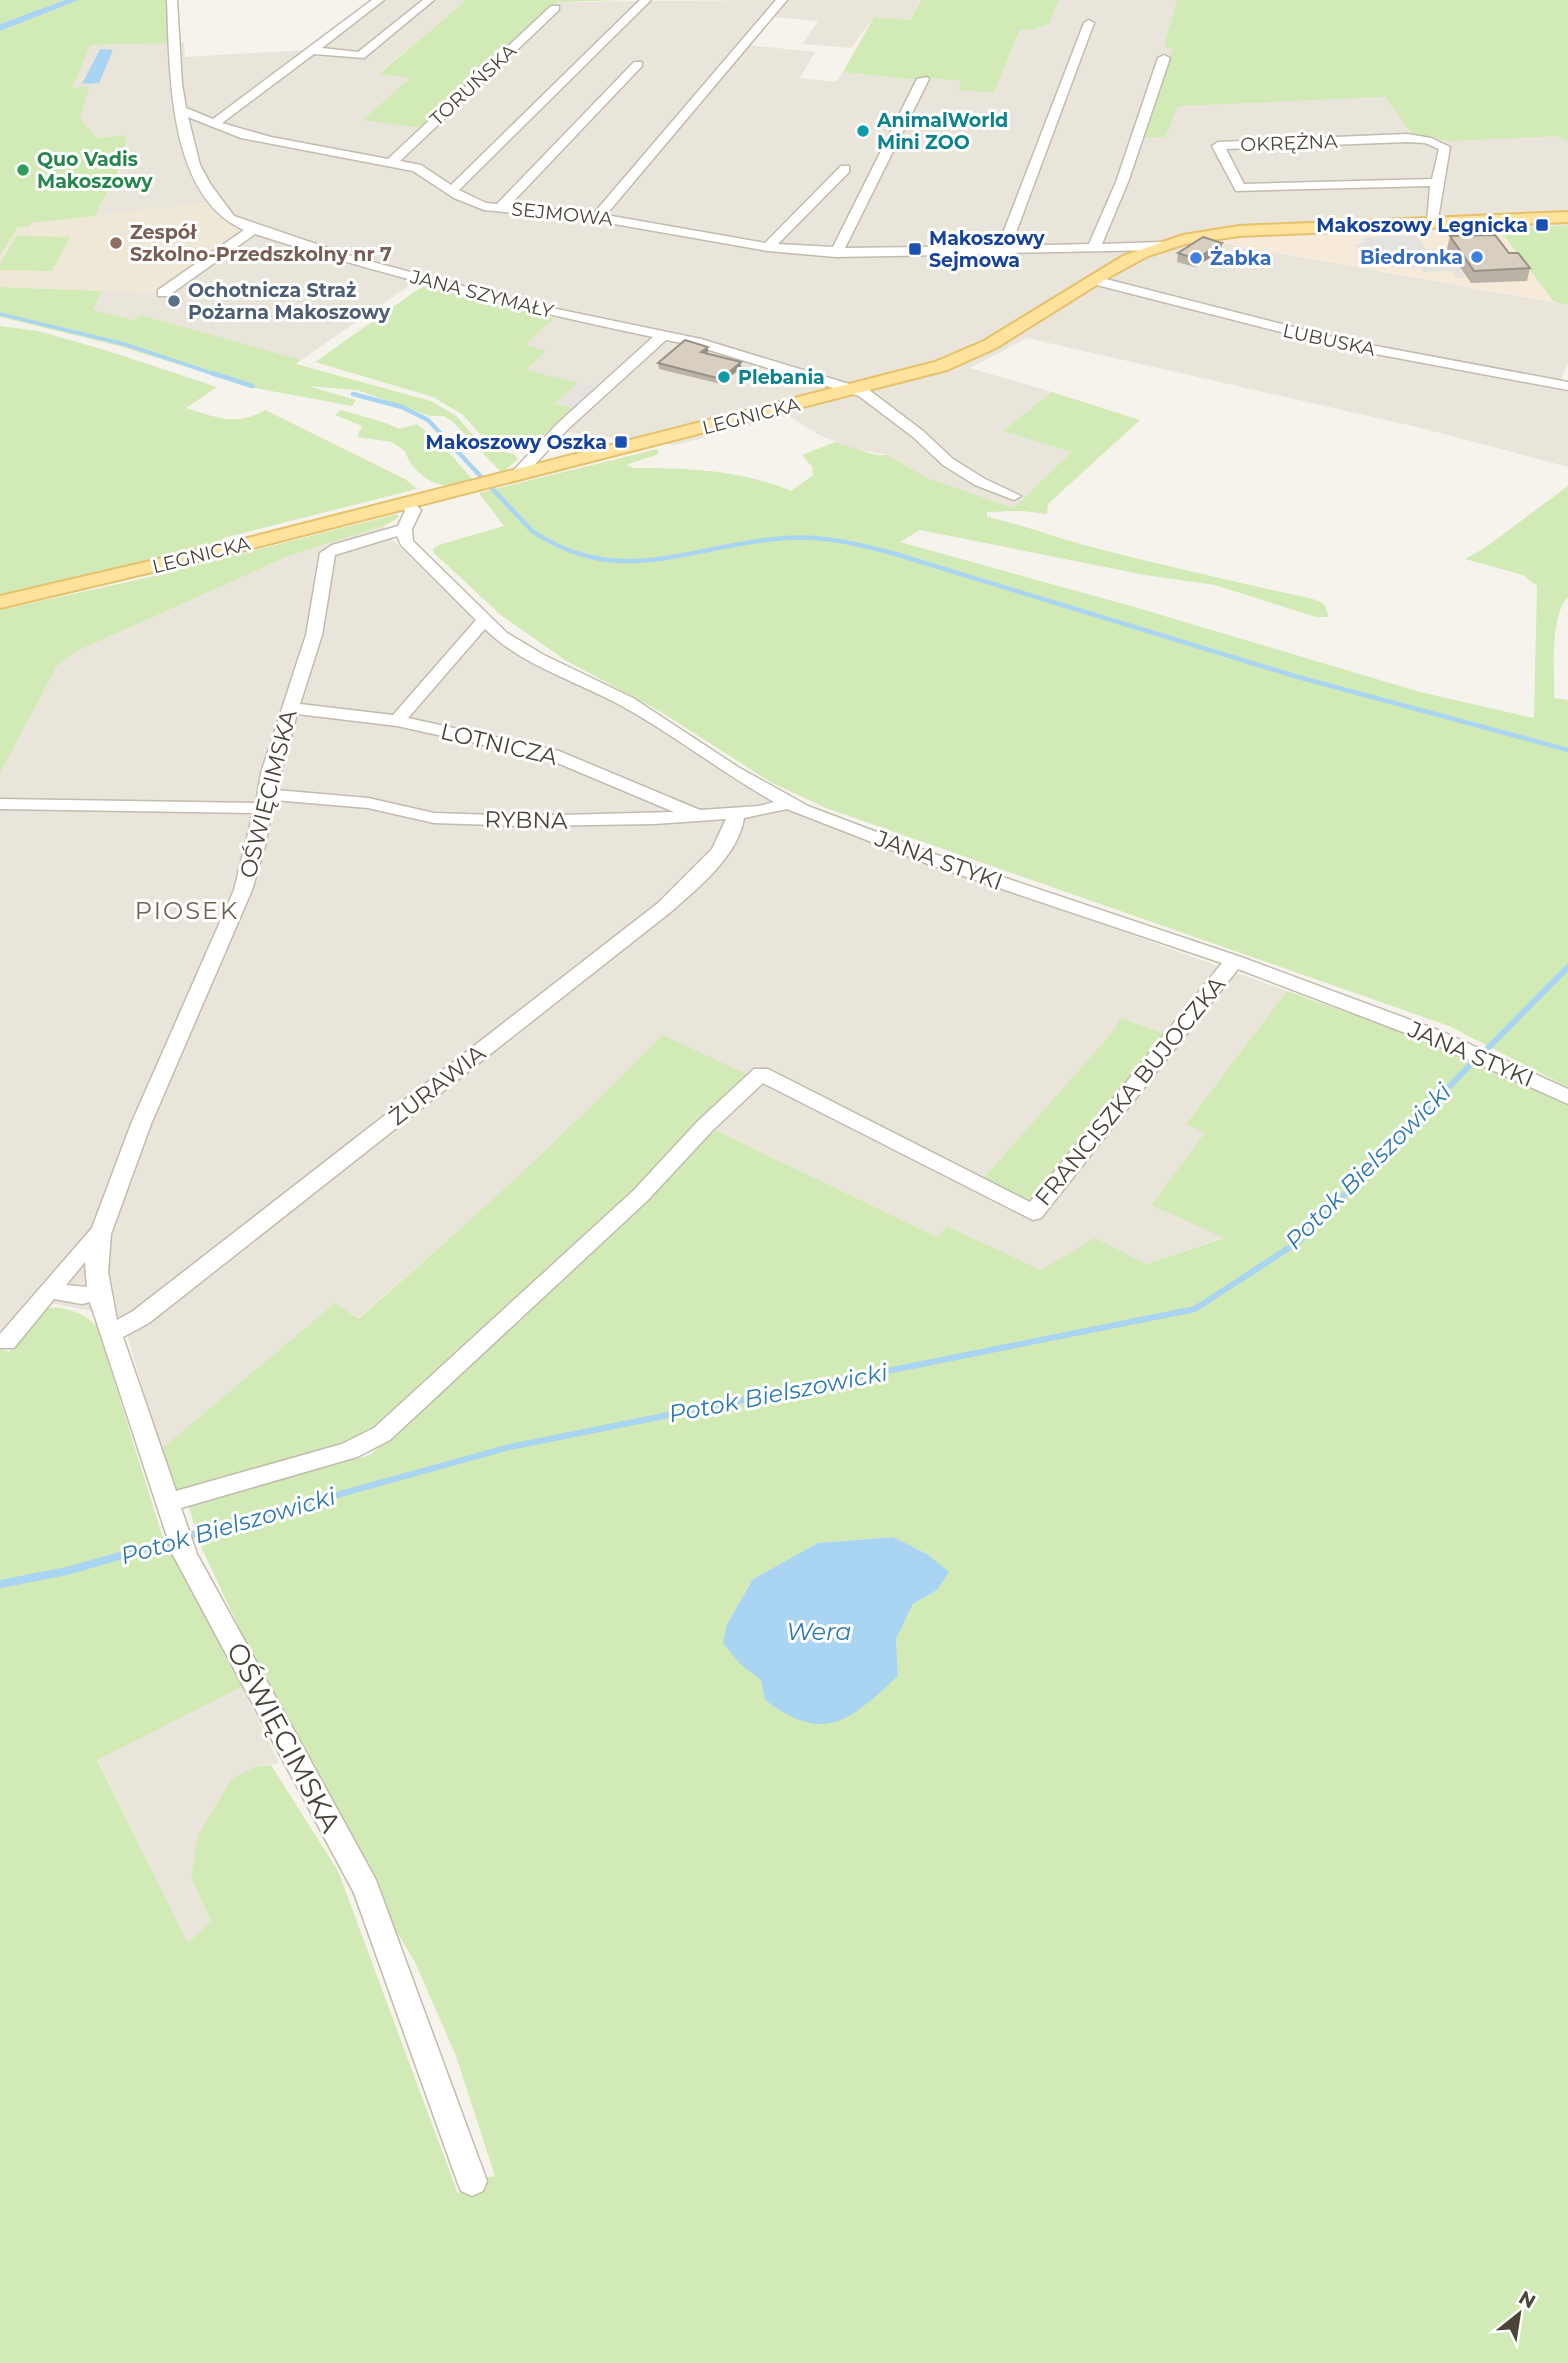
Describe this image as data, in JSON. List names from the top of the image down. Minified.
{"streets":{"main road":["LEGNICKA"],"street":["TORUŃSKA","OKRĘŻNA","SEJMOWA","JANA SZYMAŁY","LUBUSKA","LOTNICZA","OŚWIĘCIMSKA","RYBNA","JANA STYKI","ŻURAWIA","FRANCISZKA BUJOCZKA"]},"crossings":[["TORUŃSKA","SEJMOWA"],["OKRĘŻNA","LEGNICKA"],["SEJMOWA","JANA SZYMAŁY"],["SEJMOWA","LUBUSKA"],["SEJMOWA","LEGNICKA"],["JANA SZYMAŁY","LEGNICKA"],["LUBUSKA","LEGNICKA"],["LOTNICZA","OŚWIĘCIMSKA"],["LOTNICZA","RYBNA"],["OŚWIĘCIMSKA","RYBNA"],["OŚWIĘCIMSKA","JANA STYKI"],["OŚWIĘCIMSKA","ŻURAWIA"],["OŚWIĘCIMSKA","FRANCISZKA BUJOCZKA"],["RYBNA","JANA STYKI"],["RYBNA","ŻURAWIA"],["JANA STYKI","FRANCISZKA BUJOCZKA"]],"districts":["PIOSEK"],"water":["Potok Bielszowicki","Wera"],"places":{"other":["AnimalWorld Mini ZOO","Quo Vadis Makoszowy","Zespół Szkolno-Przedszkolny nr 7","Biedronka","Żabka","Ochotnicza Straż Pożarna Makoszowy","Plebania"],"transit":["Makoszowy Legnicka","Makoszowy Sejmowa","Makoszowy Oszka"]},"north":"top right"}
